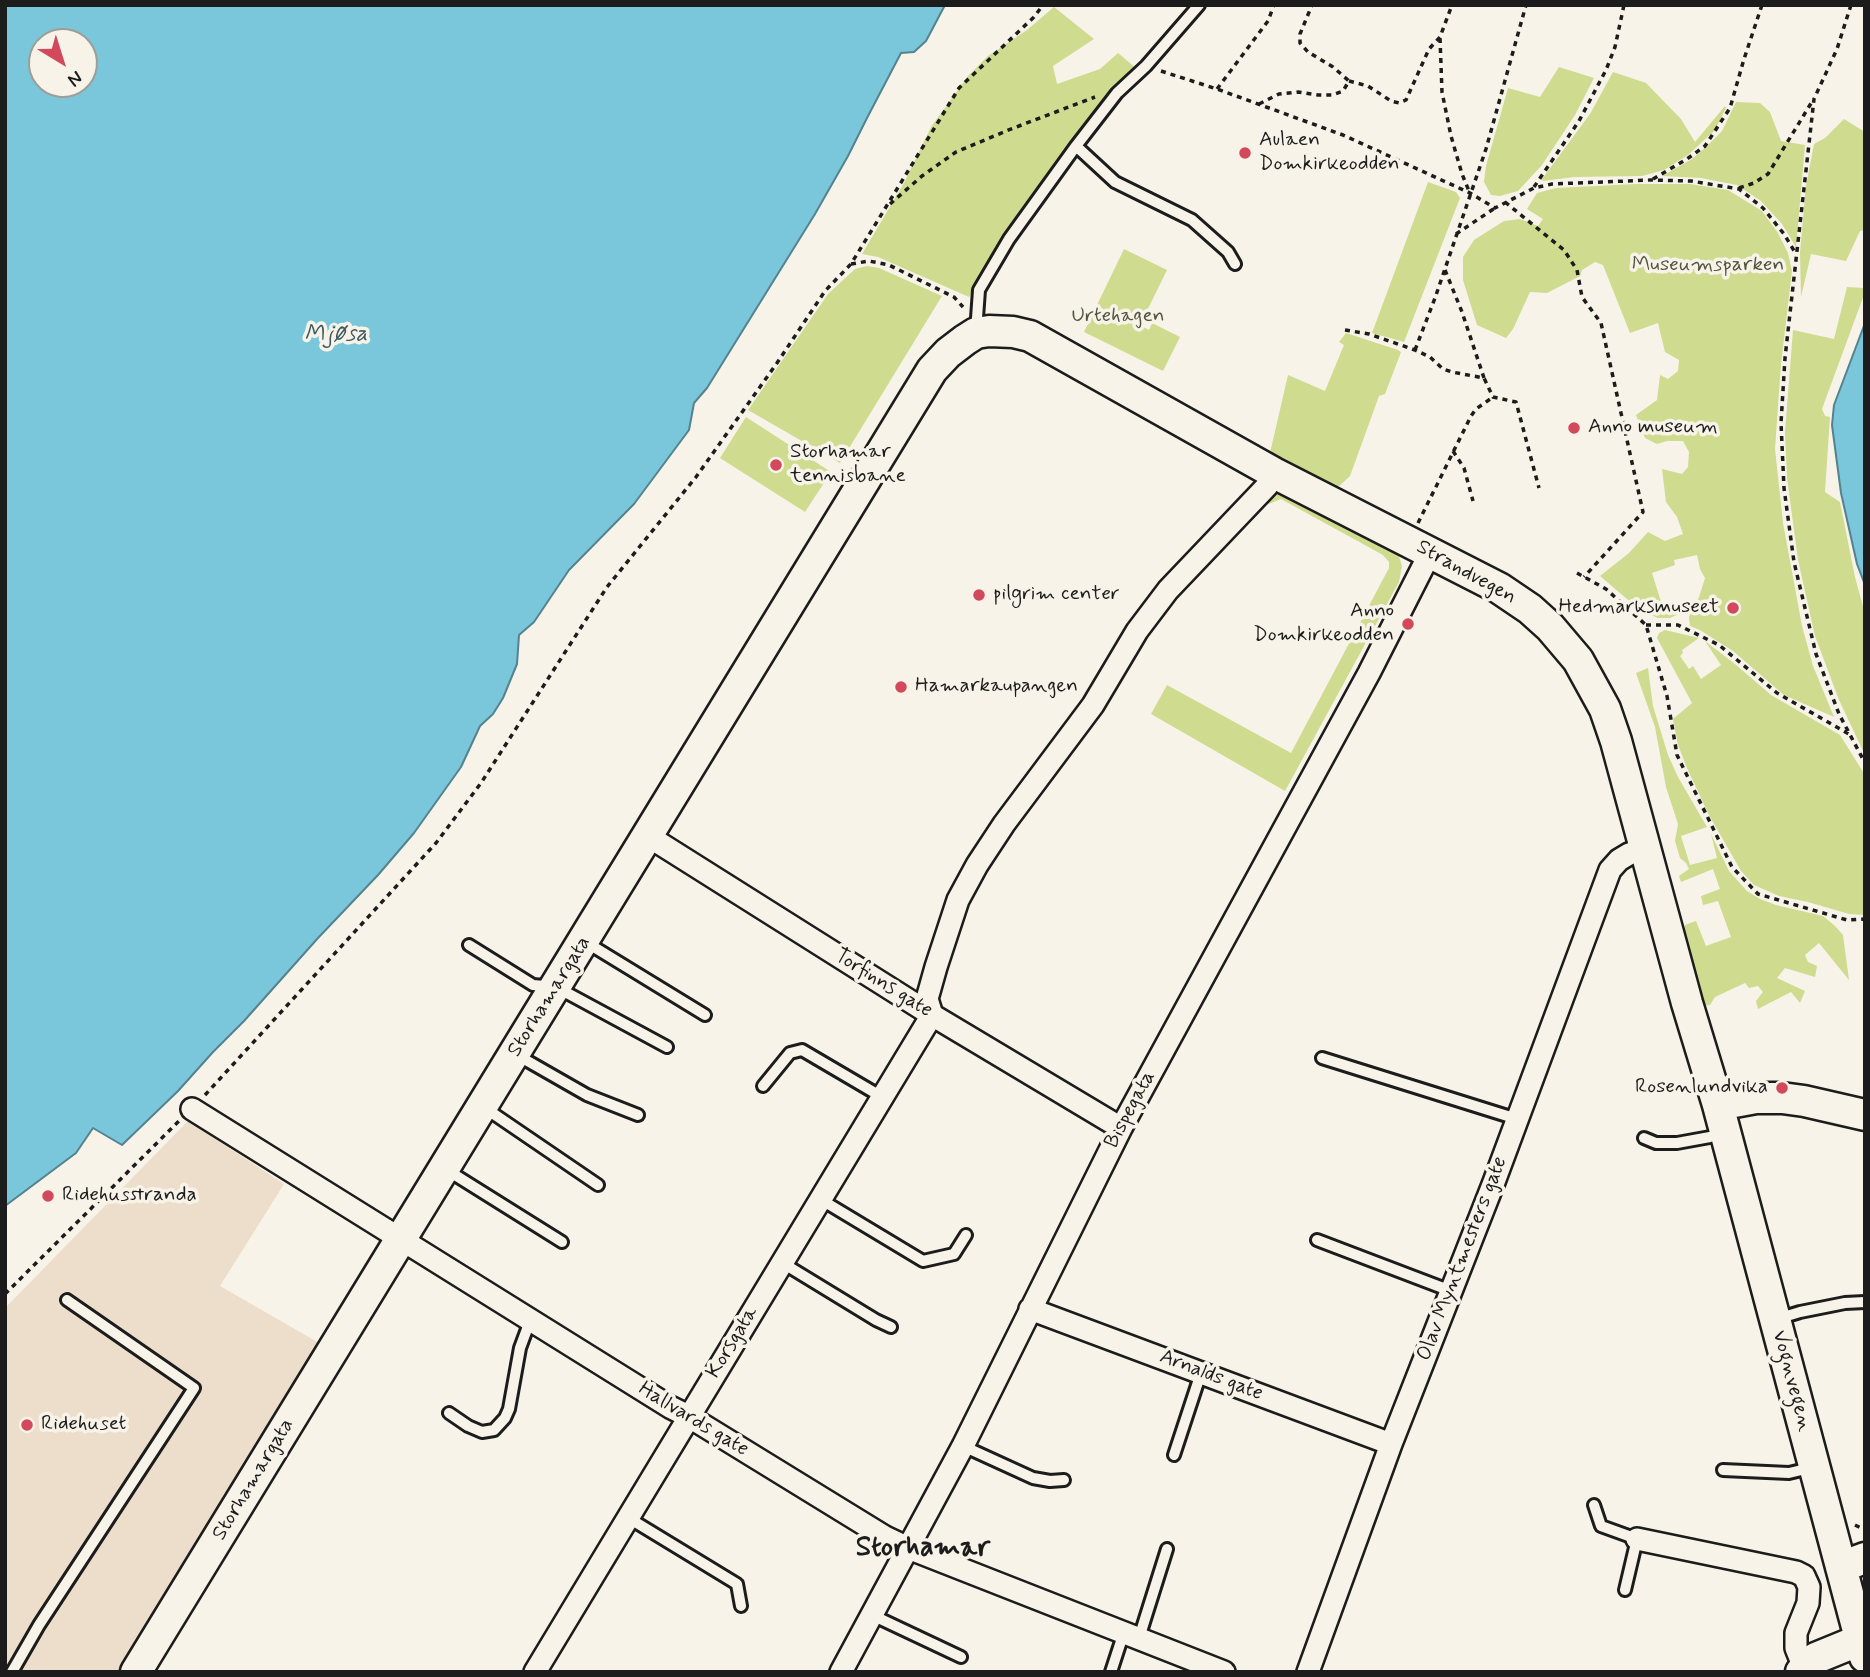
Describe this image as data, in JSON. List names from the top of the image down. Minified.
{"streets":{"main road":["Strandvegen","Storhamargata","Vognvegen"],"street":["Torfinns gate","Bispegata","Olav Myntmesters gate","Korsgata","Arnalds gate","Hallvards gate"]},"crossings":[["Strandvegen","Storhamargata"],["Strandvegen","Bispegata"],["Strandvegen","Olav Myntmesters gate"],["Strandvegen","Vognvegen"],["Torfinns gate","Storhamargata"],["Torfinns gate","Bispegata"],["Torfinns gate","Korsgata"],["Storhamargata","Hallvards gate"],["Bispegata","Arnalds gate"],["Bispegata","Hallvards gate"],["Olav Myntmesters gate","Arnalds gate"],["Korsgata","Hallvards gate"]],"districts":["Storhamar"],"water":["Mjøsa"],"parks":["Museumsparken","Urtehagen"],"places":["Aulaen Domkirkeodden","Anno museum","Storhamar tennisbane","pilgrim center","Hedmarksmuseet","Anno Domkirkeodden","Hamarkaupangen","Rosenlundvika","Ridehusstranda","Ridehuset"],"north":"bottom right"}
